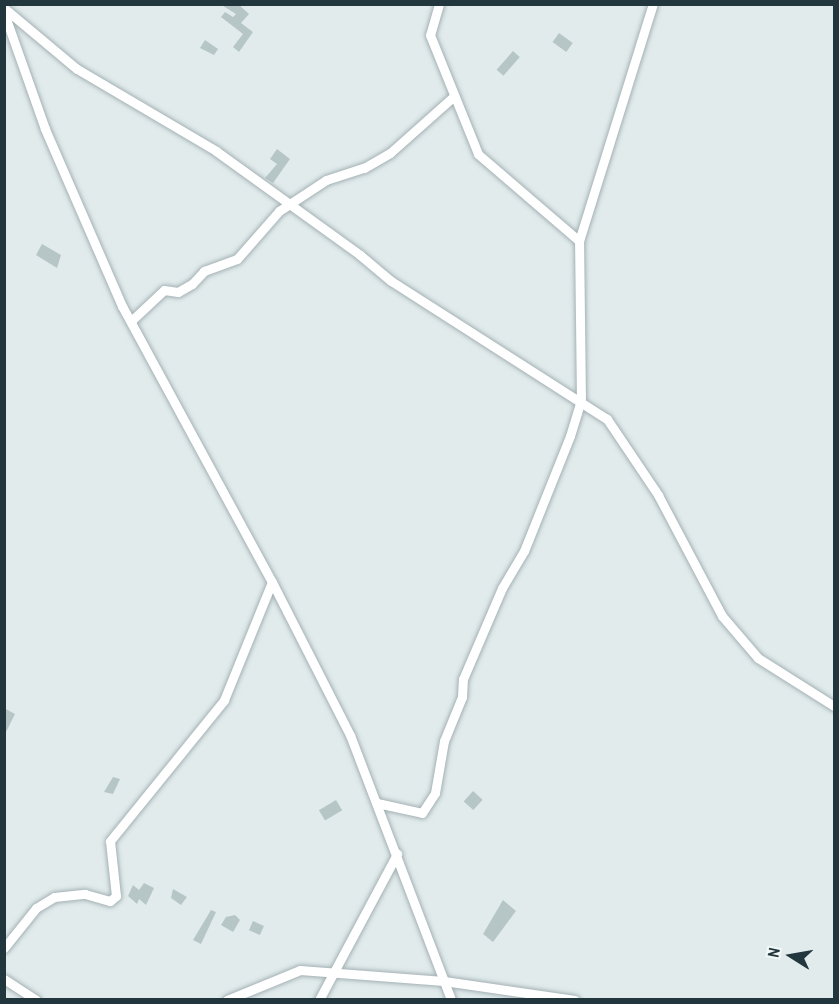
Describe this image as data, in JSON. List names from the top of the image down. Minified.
{"north":"left"}
